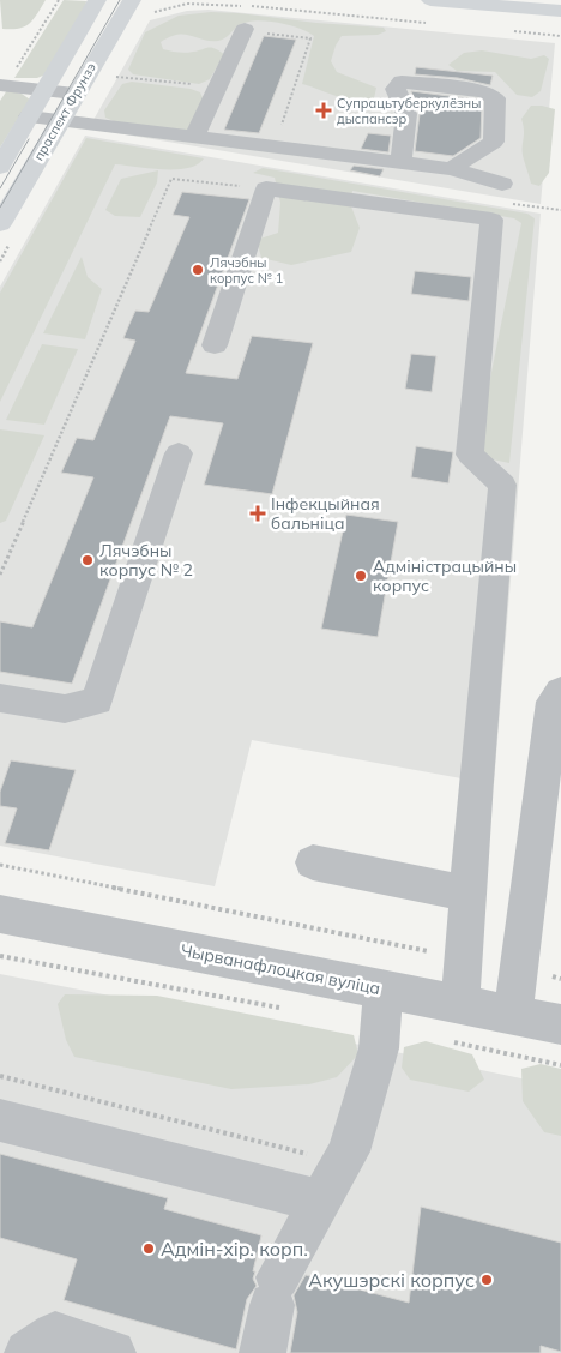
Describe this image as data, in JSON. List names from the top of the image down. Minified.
{"streets":{"main road":["праспект Фрунзэ"],"street":["Чырванафлоцкая вуліца"]},"places":{"health":["Супрацьтуберкулёзны дыспансэр","Інфекцыйная бальніца"],"other":["Лячэбны корпус № 1","Лячэбны корпус № 2","Адміністрацыйны корпус","Адмін-хір. корп.","Акушэрскі корпус"]}}
